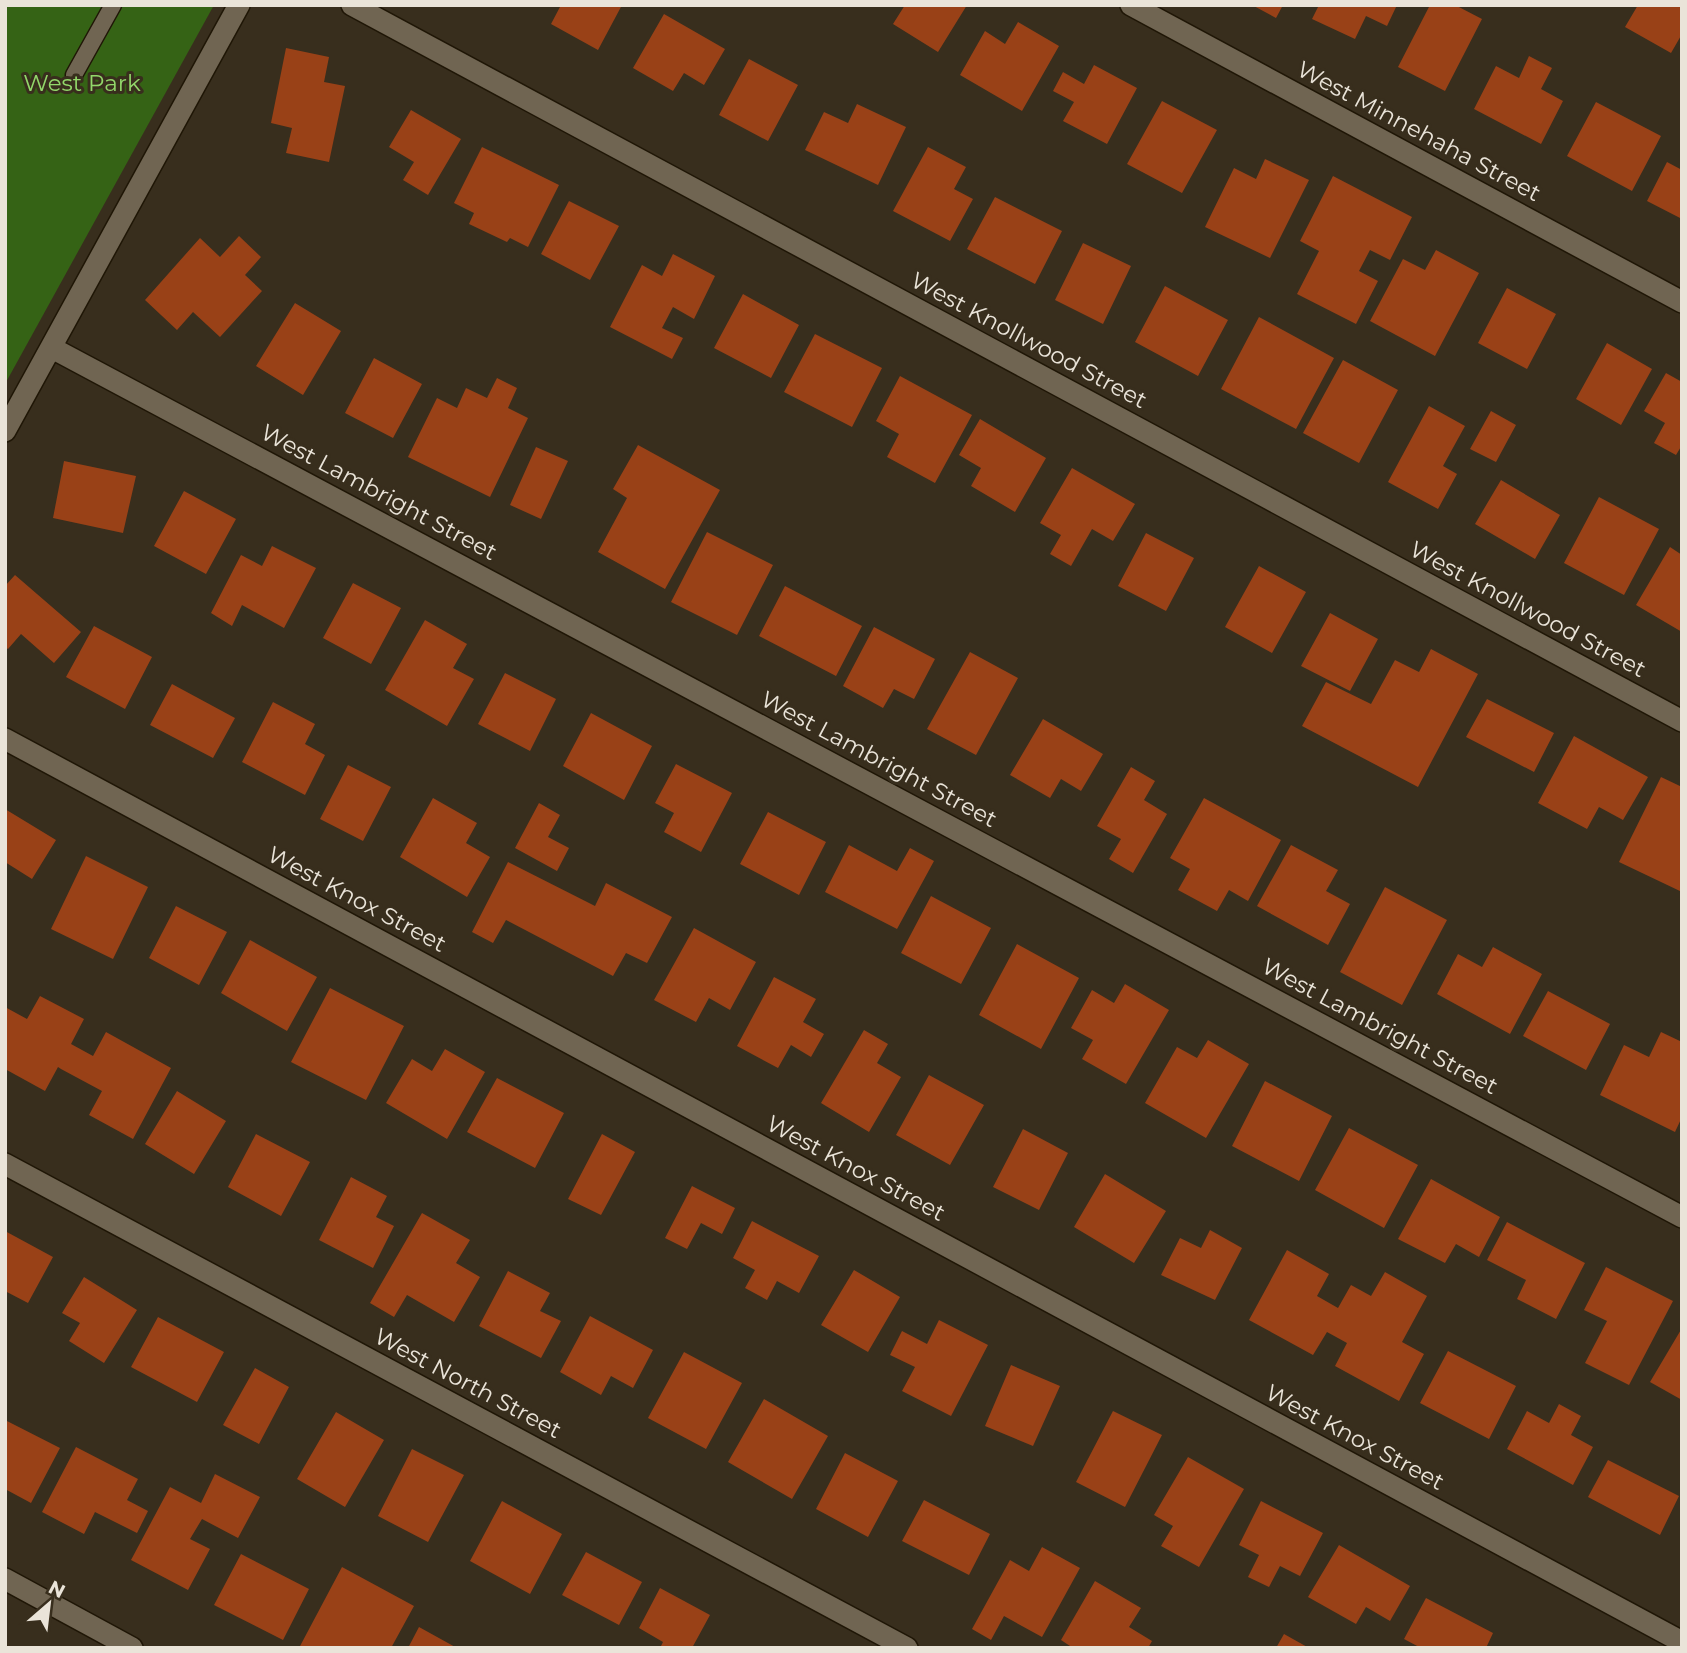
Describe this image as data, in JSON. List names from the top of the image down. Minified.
{"streets":{"street":["West Minnehaha Street","West Knollwood Street","West Lambright Street","West Knox Street","West North Street"]},"parks":["West Park"],"north":"top right"}
